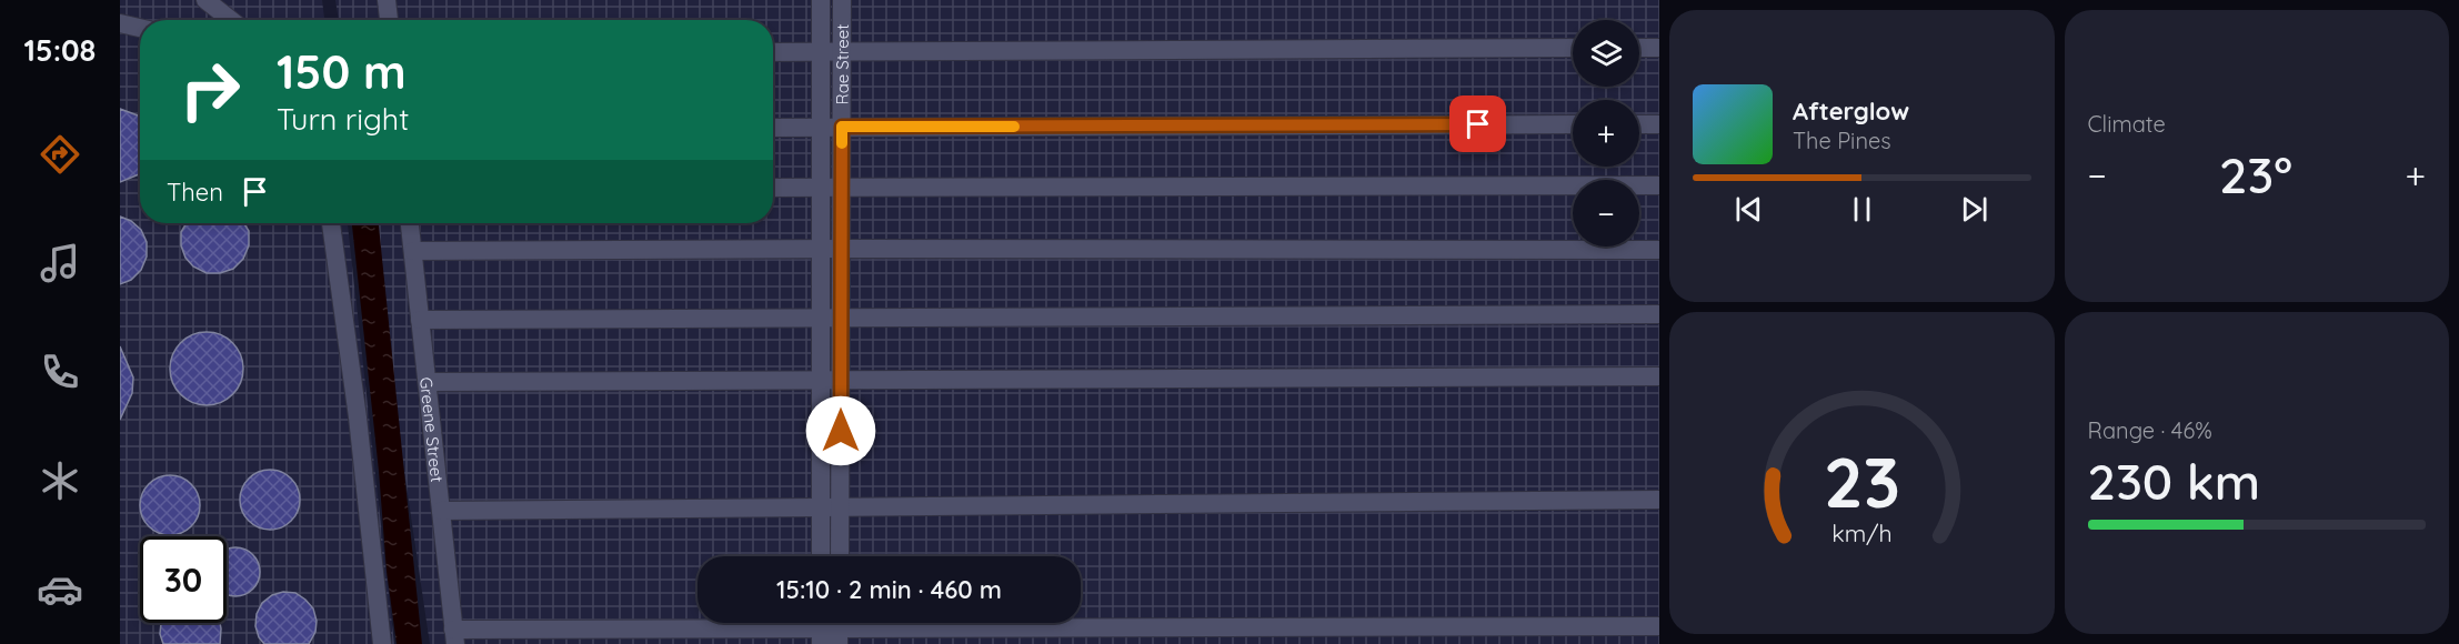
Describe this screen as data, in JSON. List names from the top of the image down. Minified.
{"streets":{"street":["Rae Street","Greene Street"]},"page":{"tabs":"15:08","tile":["Climate",["Range · 46%","230 km"]],"map_buttons":["+","−"],"turn":["150 m","Turn right"],"song":["Afterglow","The Pines"],"heat":["−","23°","+"],"then":"Then","limit":"30","trip":"15:10 · 2 min · 460 m","gauge":["23","km/h"]}}
